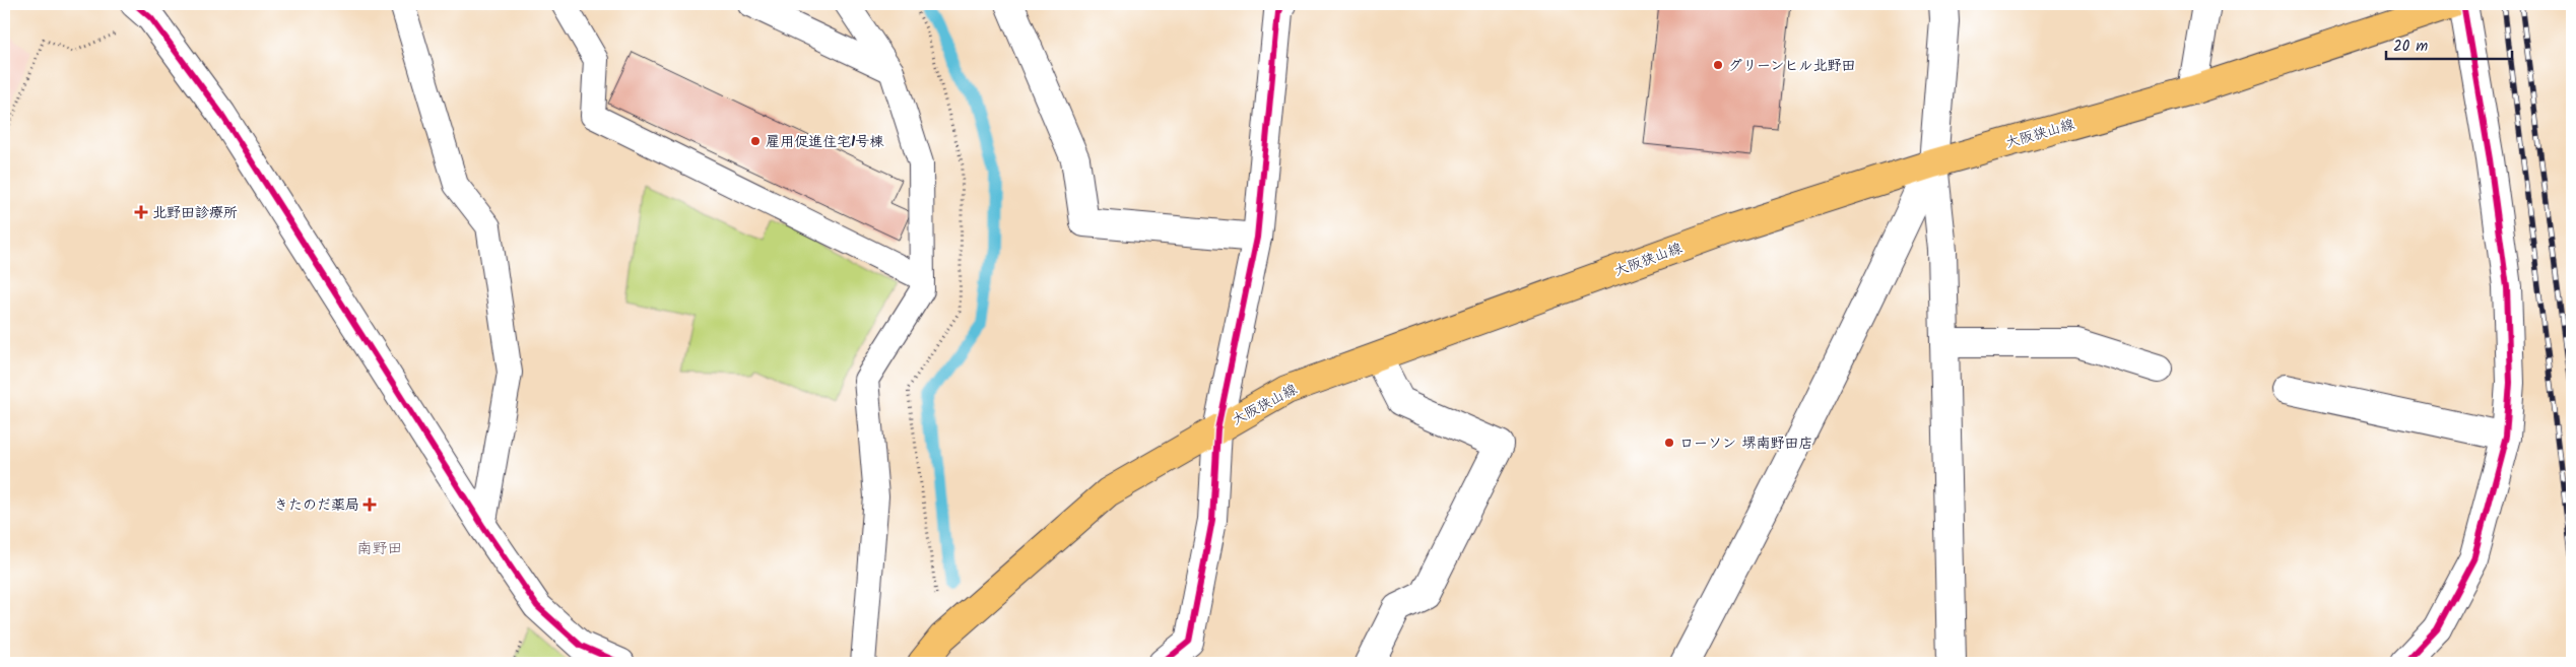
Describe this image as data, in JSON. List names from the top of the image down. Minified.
{"streets":{"main road":["大阪狭山線"]},"districts":["南野田"],"places":{"other":["グリーンヒル北野田","雇用促進住宅1号棟","ローソン 堺南野田店"],"health":["北野田診療所","きたのだ薬局"]},"scale_bar":"20 m"}
